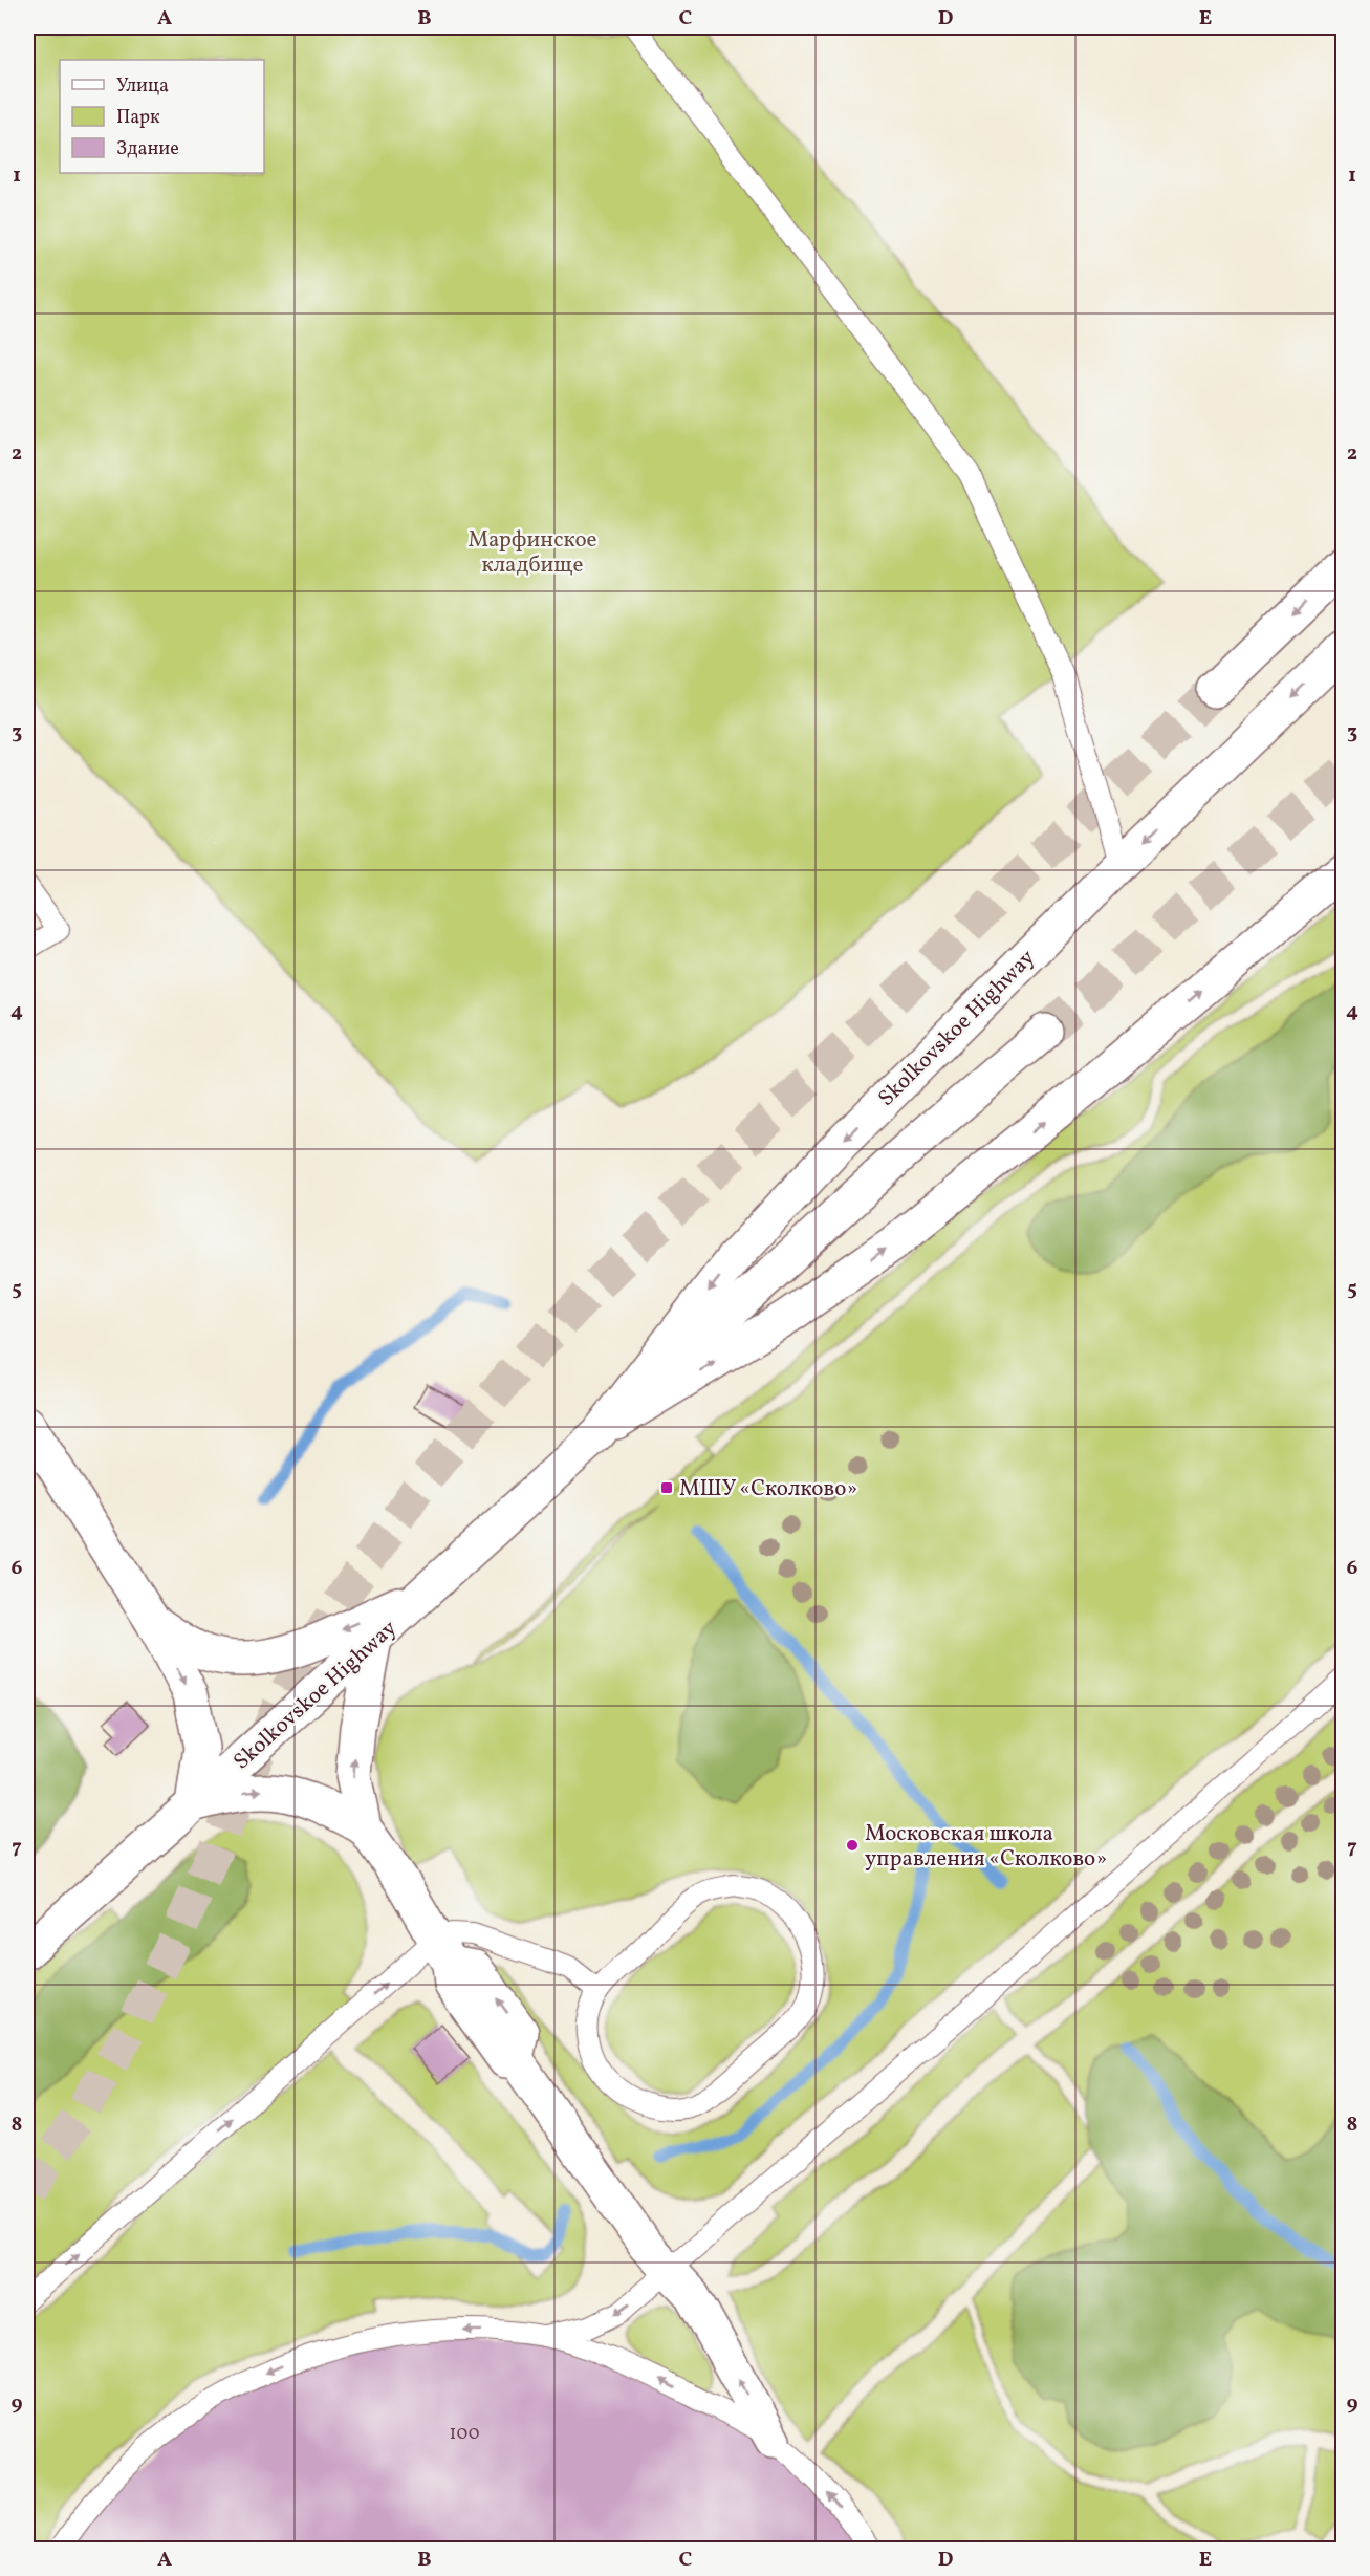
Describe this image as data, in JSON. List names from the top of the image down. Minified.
{"streets":{"street":["Skolkovskoe Highway"]},"parks":["Марфинское кладбище"],"places":{"transit":["МШУ «Сколково»"],"other":["Московская школа управления «Сколково»"]},"house_numbers":["100"],"legend":["Улица","Парк","Здание"],"grid":{"columns":["A","B","C","D","E"],"rows":["1","2","3","4","5","6","7","8","9"]}}
